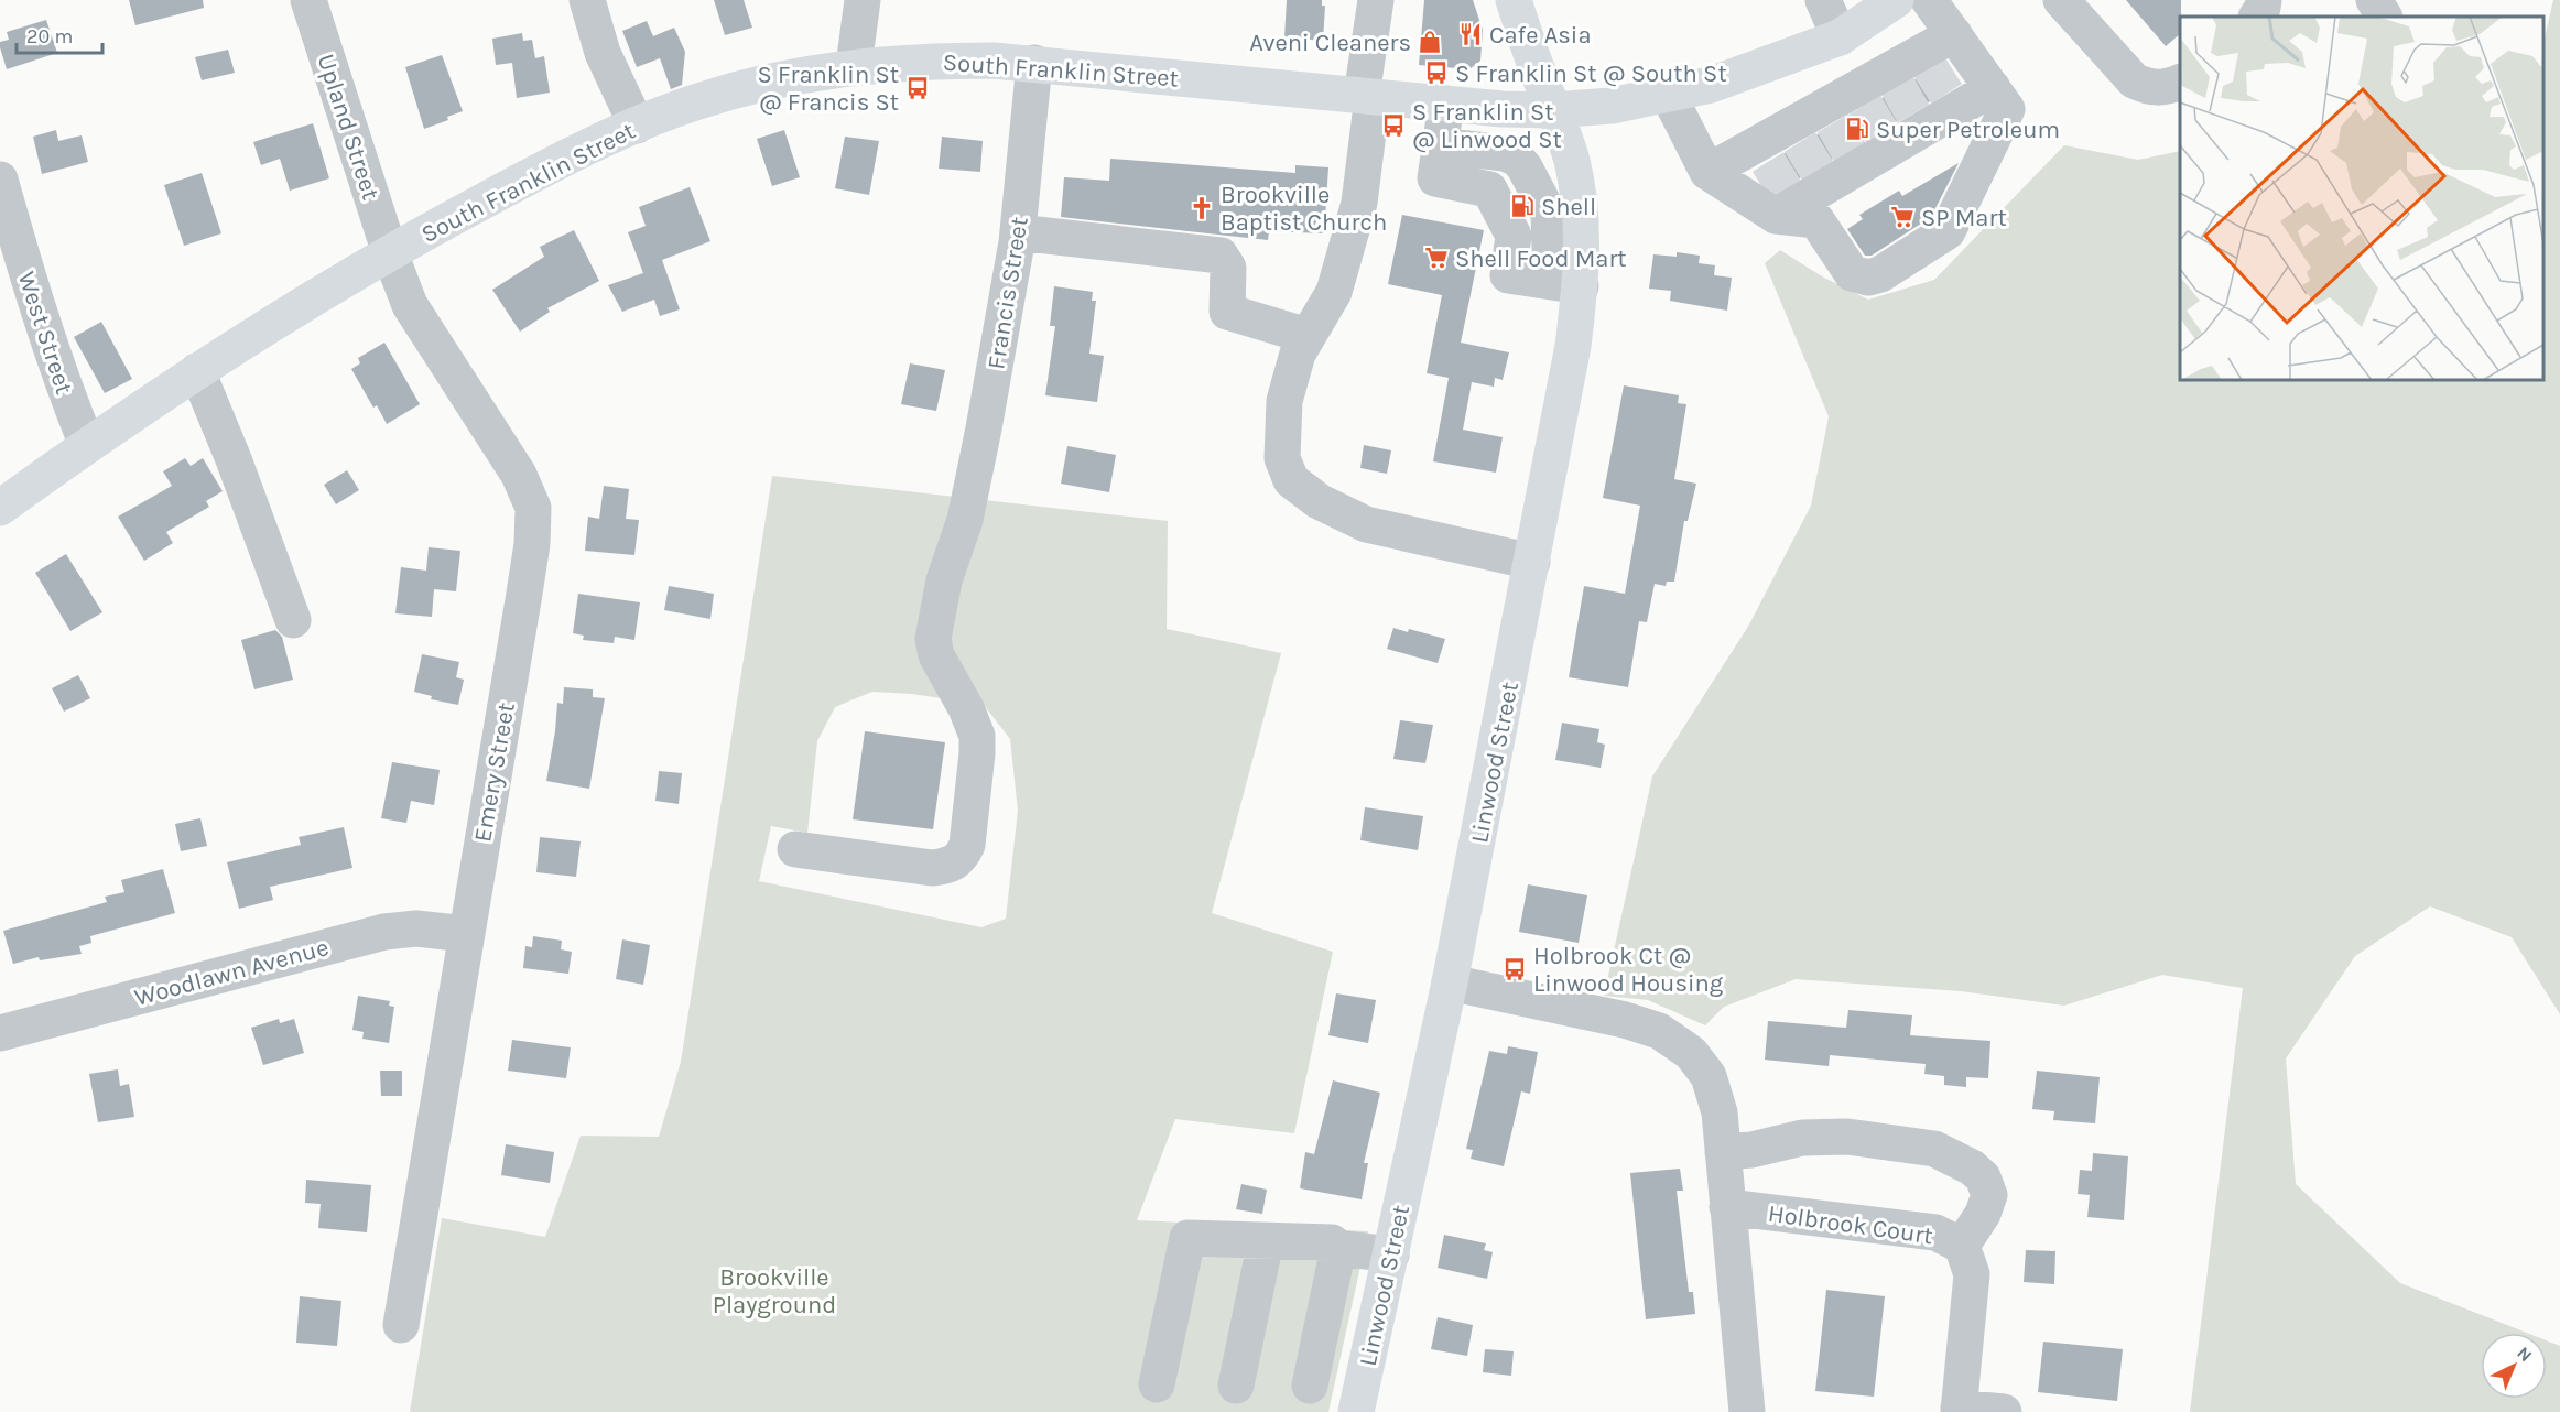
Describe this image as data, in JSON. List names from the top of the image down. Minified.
{"streets":{"main road":["South Franklin Street","Linwood Street"],"street":["Upland Street","Francis Street","West Street","Emery Street","Woodlawn Avenue","Holbrook Court"]},"crossings":[["South Franklin Street","Upland Street"],["South Franklin Street","Francis Street"],["South Franklin Street","West Street"],["South Franklin Street","Linwood Street"],["South Franklin Street","Emery Street"],["Upland Street","Emery Street"],["Linwood Street","Holbrook Court"],["Emery Street","Woodlawn Avenue"]],"parks":["Brookville Playground"],"places":{"restaurant":["Cafe Asia"],"shop":["Aveni Cleaners"],"bus stop":["S Franklin St @ South St","S Franklin St @ Francis St","S Franklin St @ Linwood St","Holbrook Ct @ Linwood Housing"],"fuel station":["Super Petroleum","Shell"],"church":["Brookville Baptist Church"],"supermarket":["SP Mart","Shell Food Mart"]},"scale_bar":"20 m","north":"top right"}
